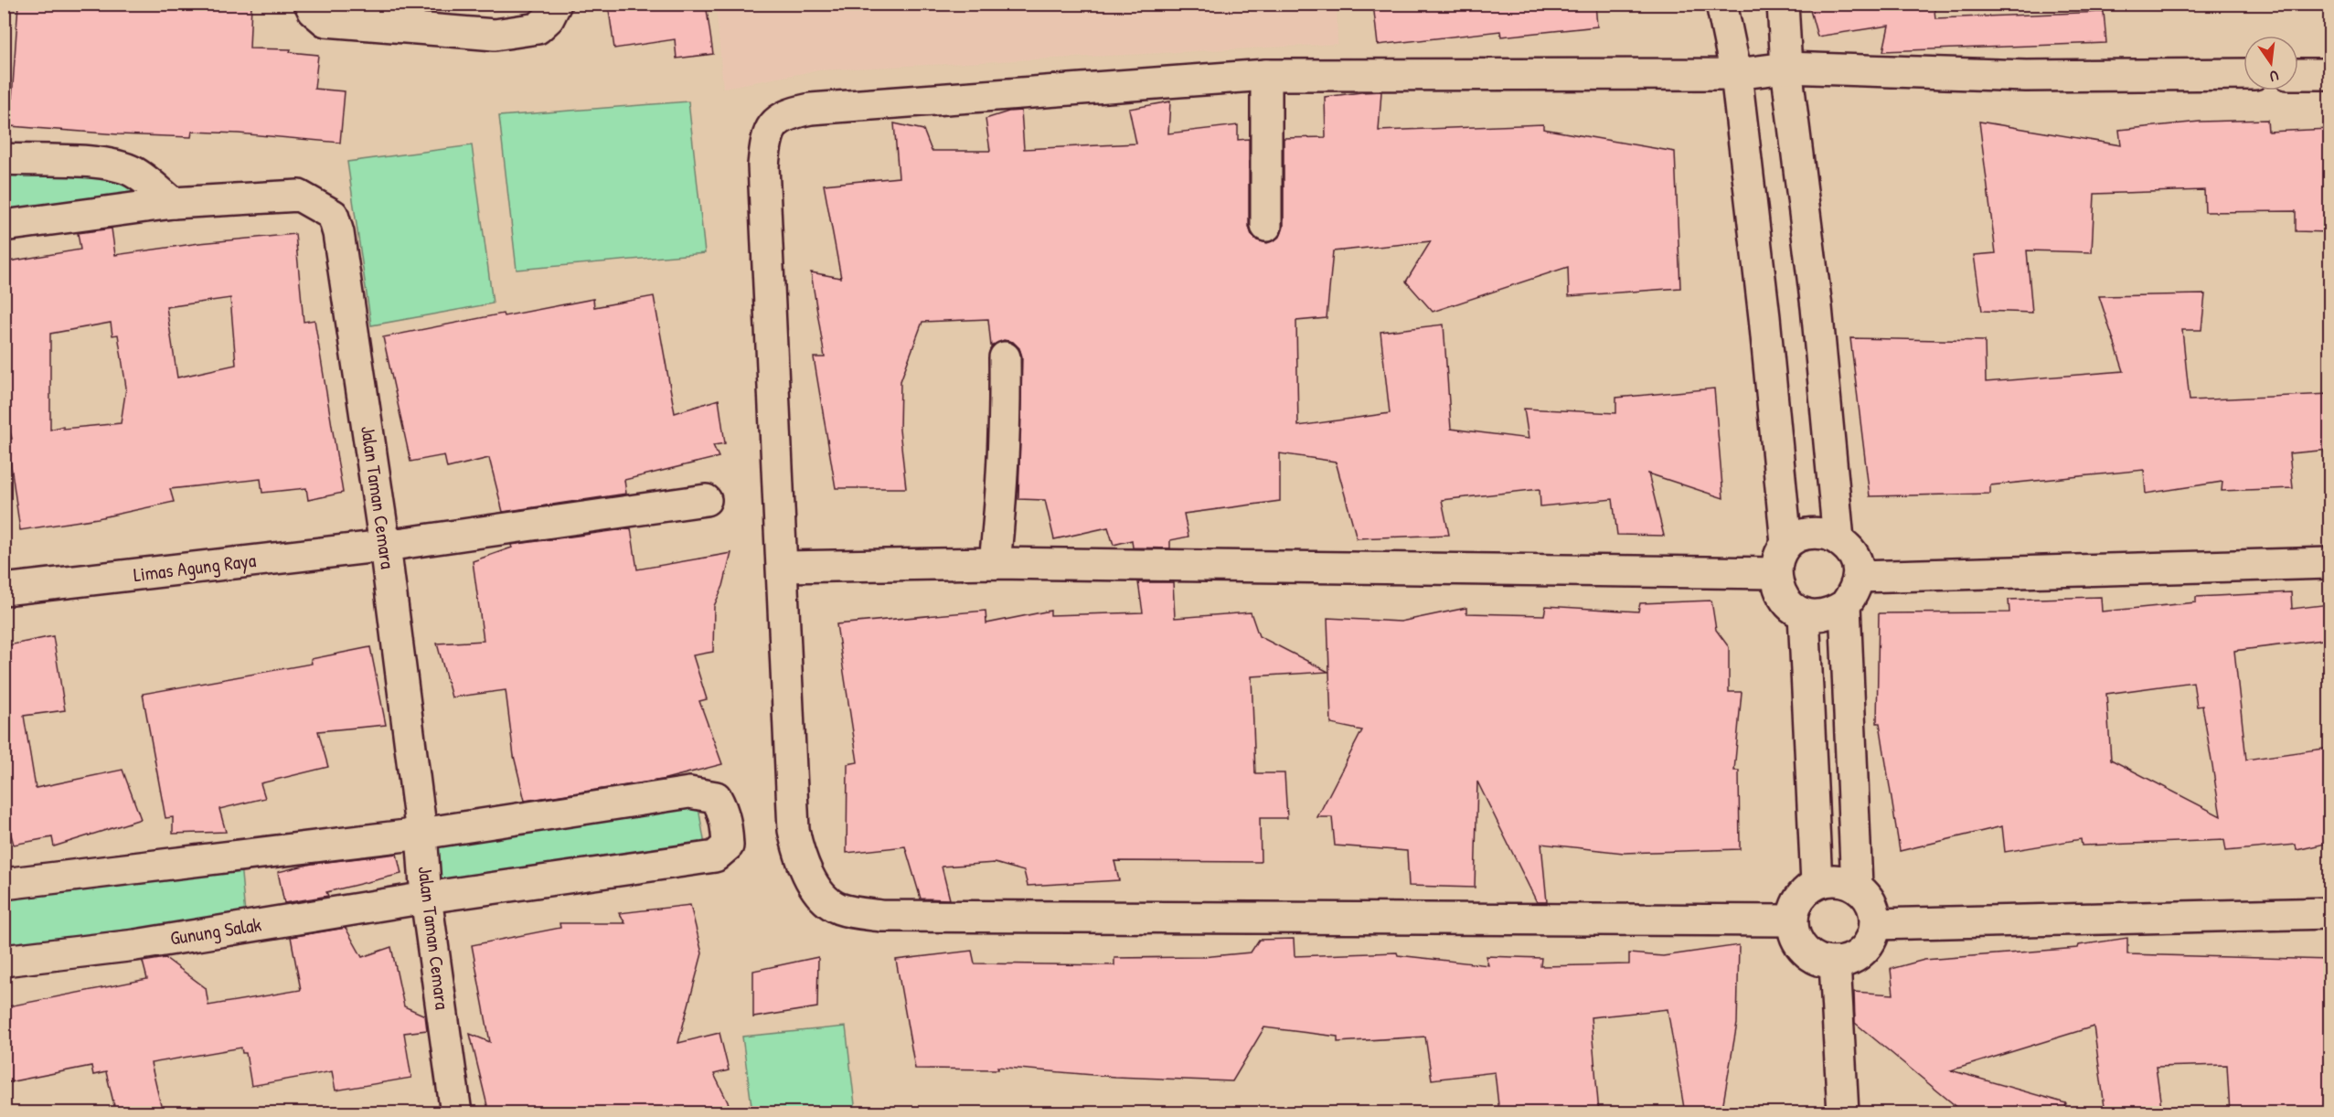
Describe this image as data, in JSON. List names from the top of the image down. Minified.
{"streets":{"street":["Jalan Taman Cemara","Limas Agung Raya","Gunung Salak"]},"crossings":[["Jalan Taman Cemara","Limas Agung Raya"],["Jalan Taman Cemara","Gunung Salak"]],"north":"bottom"}
